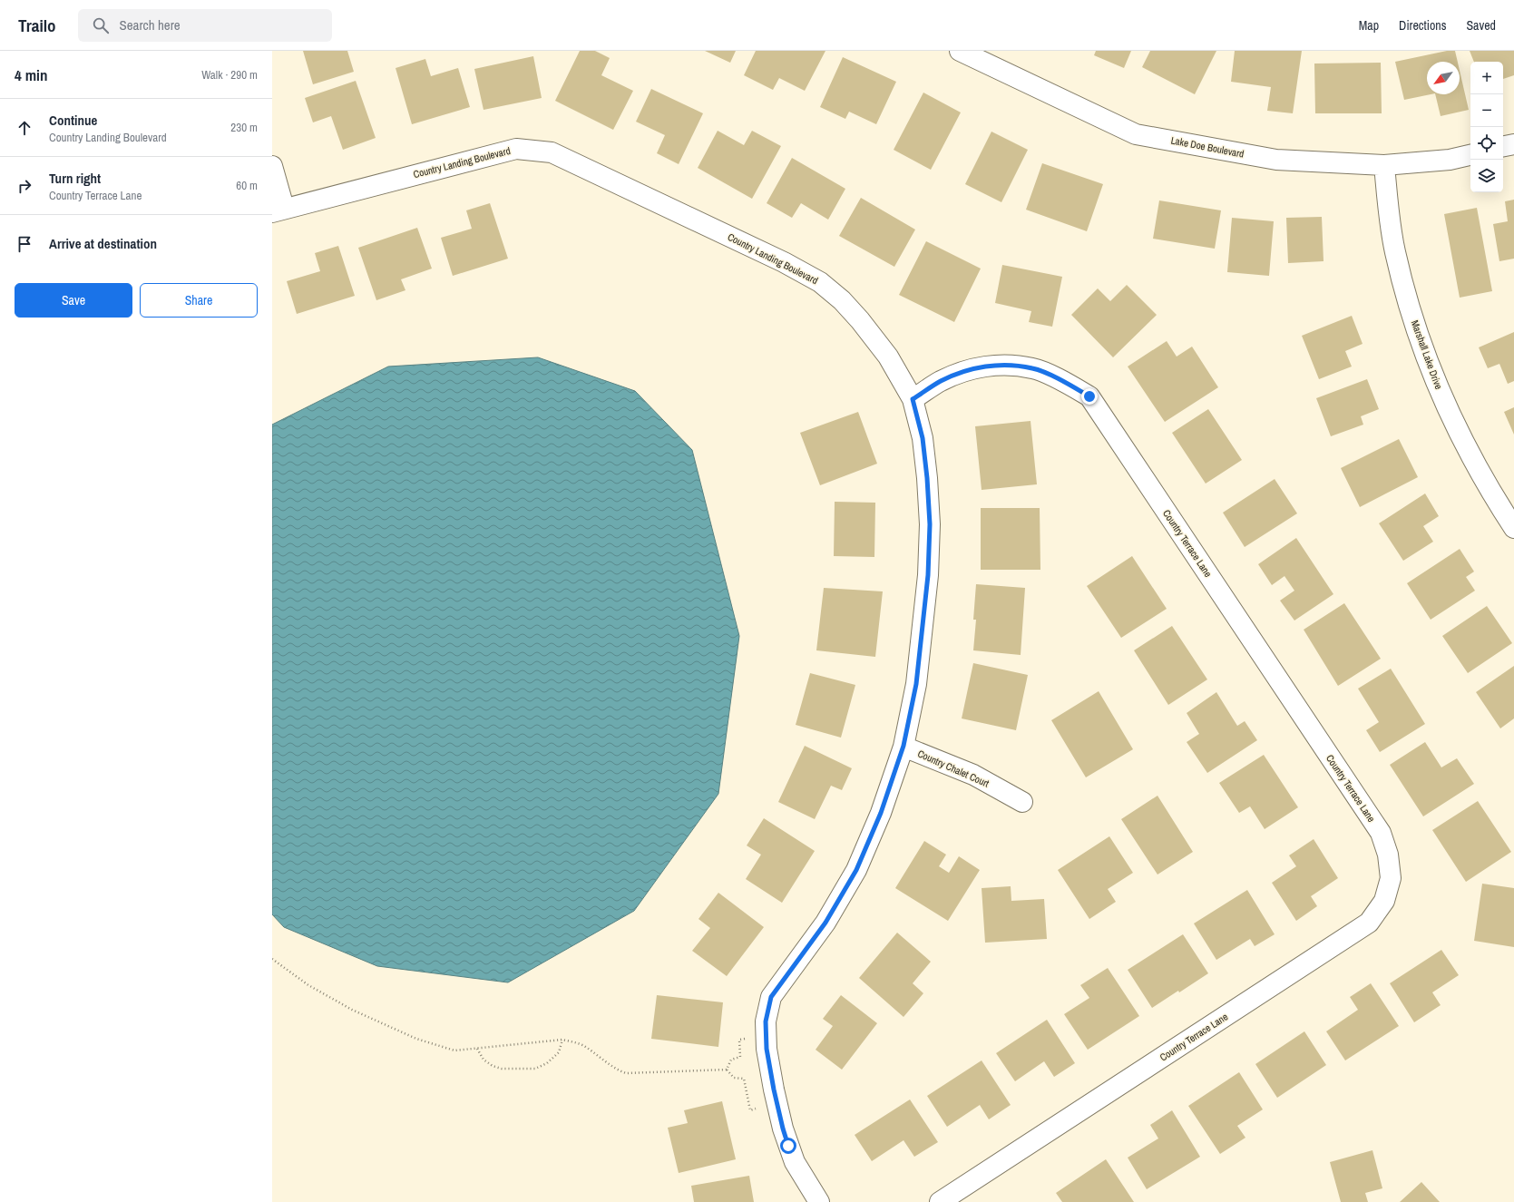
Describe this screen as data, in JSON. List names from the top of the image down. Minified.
{"streets":{"street":["Lake Doe Boulevard","Country Landing Boulevard","Marshall Lake Drive","Country Terrace Lane","Country Chalet Court"]},"crossings":[["Lake Doe Boulevard","Marshall Lake Drive"],["Country Landing Boulevard","Country Terrace Lane"],["Country Landing Boulevard","Country Chalet Court"]],"north":"bottom left","page":{"header":"Trailo","search":"Search here","nav":["Map","Directions","Saved"],"heading":["4 min","Walk · 290 m"],"map_buttons":["+","−"],"list":[["Continue","Country Landing Boulevard","230 m"],["Turn right","Country Terrace Lane","60 m"],"Arrive at destination"],"buttons":["Save","Share"]}}
